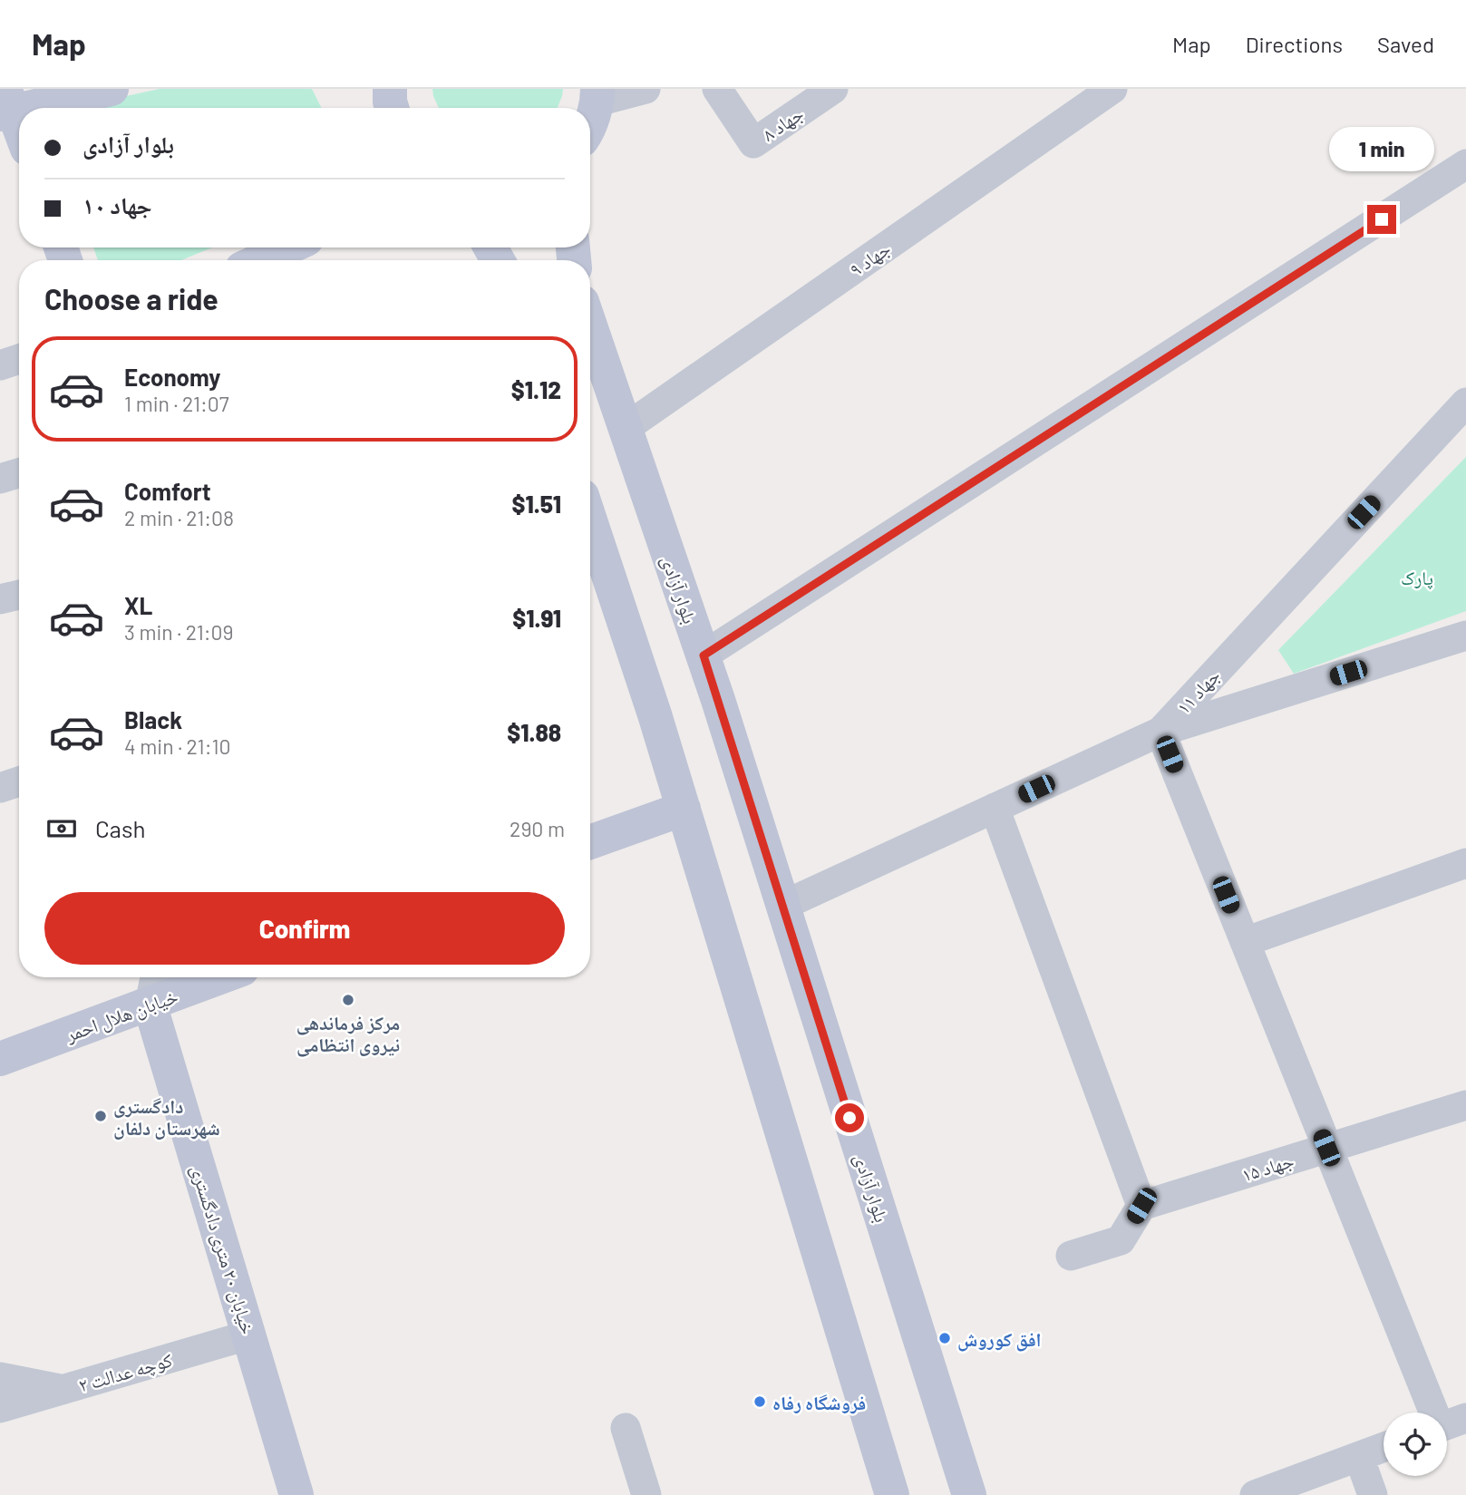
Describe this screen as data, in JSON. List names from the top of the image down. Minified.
{"streets":{"main road":["بلوار آزادی","خیابان هلال احمر","خیابان ۲۰ متری دادگستری"],"street":["جهاد ۸","جهاد ۹","جهاد ۱۱","جهاد ۱۵","کوچه عدالت ۲"]},"crossings":[["جهاد ۹","بلوار آزادی"],["بلوار آزادی","جهاد ۱۱"],["خیابان هلال احمر","خیابان ۲۰ متری دادگستری"],["خیابان ۲۰ متری دادگستری","کوچه عدالت ۲"]],"parks":["پارک"],"places":["مرکز فرماندهی نیروی انتظامی","دادگستری شهرستان دلفان","افق کوروش","فروشگاه رفاه"],"page":{"header":"Map","nav":["Map","Directions","Saved"],"banner":["بلوار آزادی","جهاد ۱۰"],"bubble":"1 min","heading":"Choose a ride","list":[{"name":"Economy","note":"1 min · 21:07","value":"$1.12"},{"name":"Comfort","note":"2 min · 21:08","value":"$1.51"},{"name":"XL","note":"3 min · 21:09","value":"$1.91"},{"name":"Black","note":"4 min · 21:10","value":"$1.88"}],"pay":["Cash","290 m"],"buttons":"Confirm"}}
